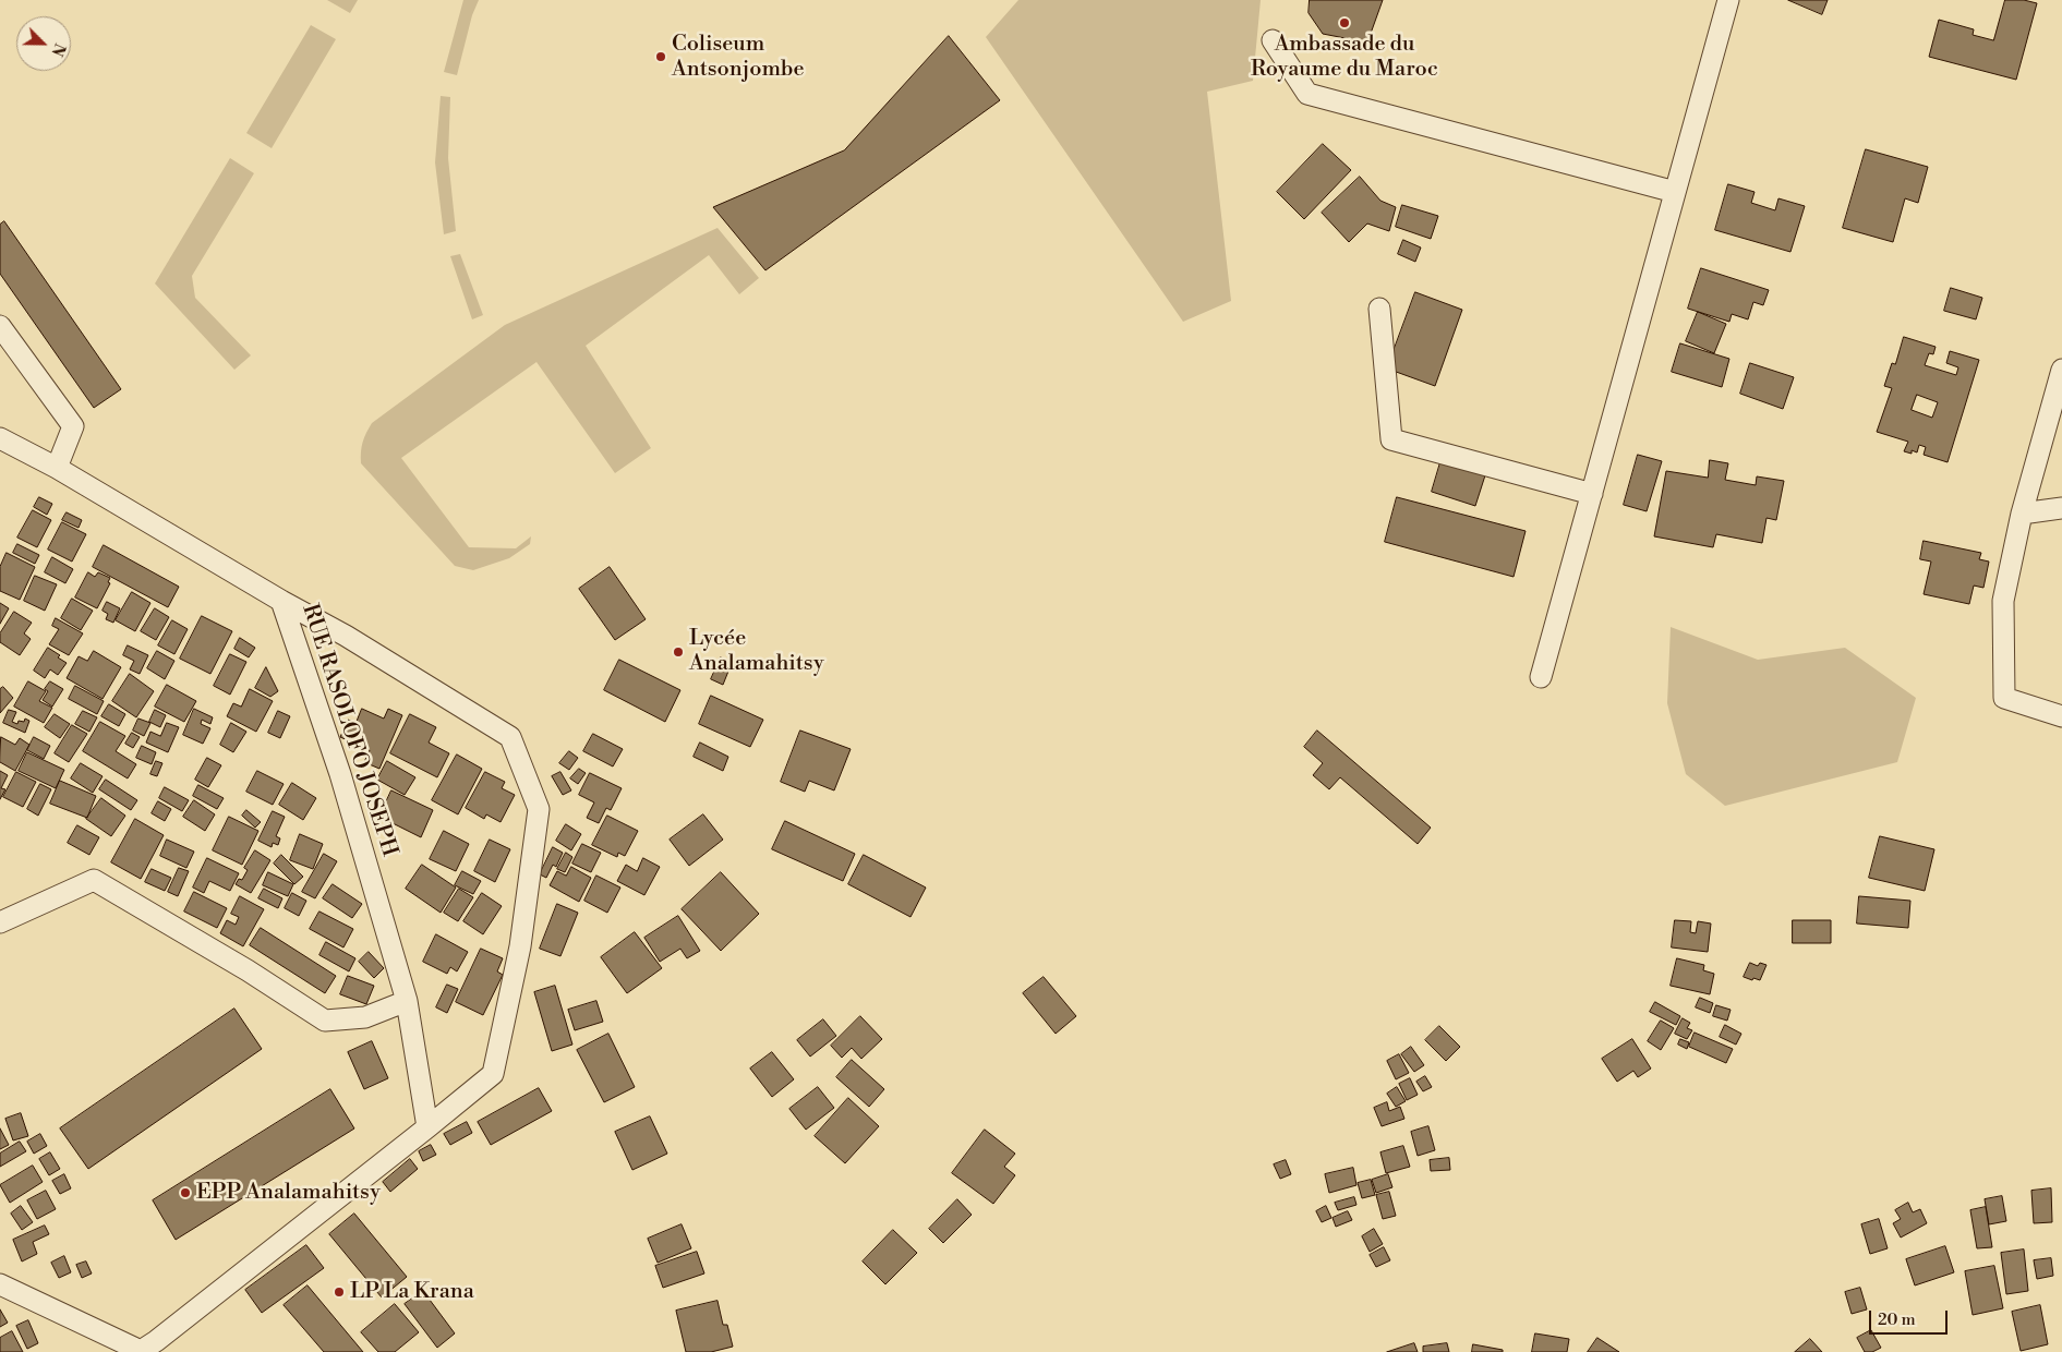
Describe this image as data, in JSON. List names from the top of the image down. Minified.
{"streets":{"street":["RUE RASOLOFO JOSEPH"]},"places":["Ambassade du Royaume du Maroc","Coliseum Antsonjombe","Lycée Analamahitsy","EPP Analamahitsy","LP La Krana"],"scale_bar":"20 m","north":"bottom right"}
